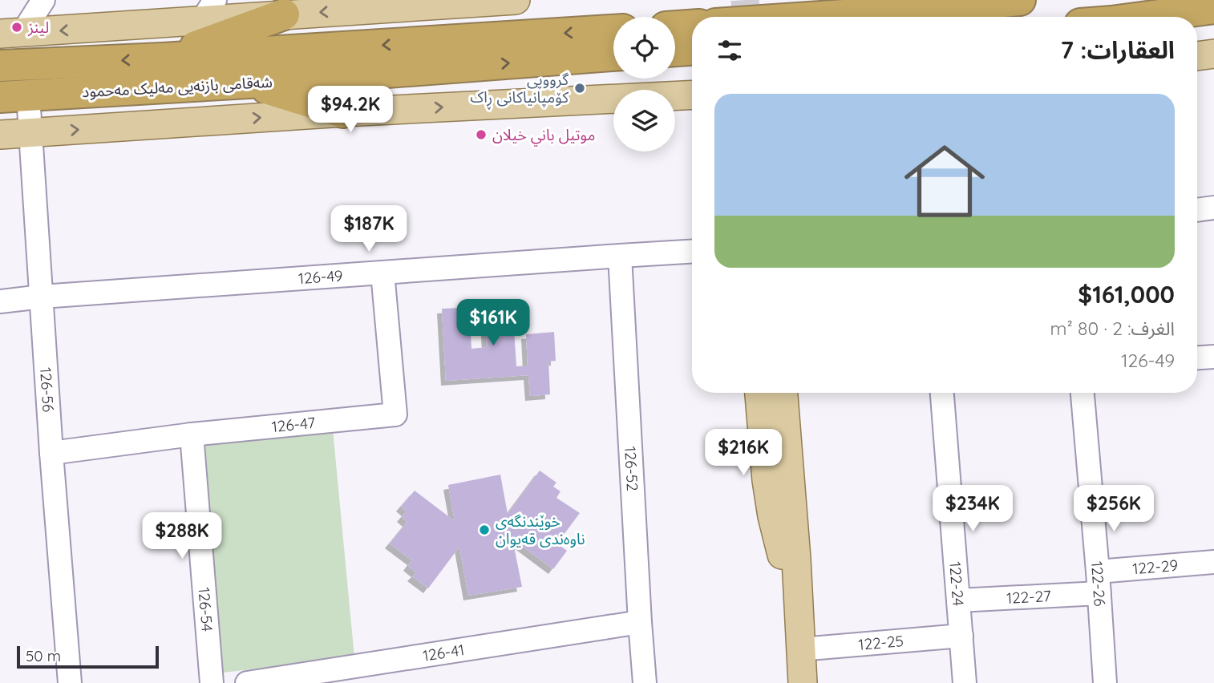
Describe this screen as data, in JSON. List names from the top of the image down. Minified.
{"streets":{"highway":["شەقامی بازنەیی مەلیک مەحمود"],"street":["126-49","126-56","126-47","126-52","122-29","122-24","122-26","122-27","126-54","122-25","126-41"]},"crossings":[["شەقامی بازنەیی مەلیک مەحمود","126-56"],["126-49","126-56"],["126-49","126-47"],["126-49","126-52"],["126-56","126-47"],["126-47","126-54"],["126-52","126-41"],["122-29","122-26"],["122-29","122-27"],["122-24","122-27"],["122-24","122-25"],["122-26","122-27"]],"places":["لينز","گرووپی کۆمپانیاکانی ڕاک","موتيل باني خيلان","خوێندنگەی ناوەندی قەیوان"],"scale_bar":"50 m","page":{"heading":"العقارات: 7","list":[{"name":"$161,000","note":"الغرف: 2 · 80 m² · 126-49"}],"price":["$94.2K","$187K","$161K","$216K","$234K","$256K","$288K"],"scale":"50 m"}}
